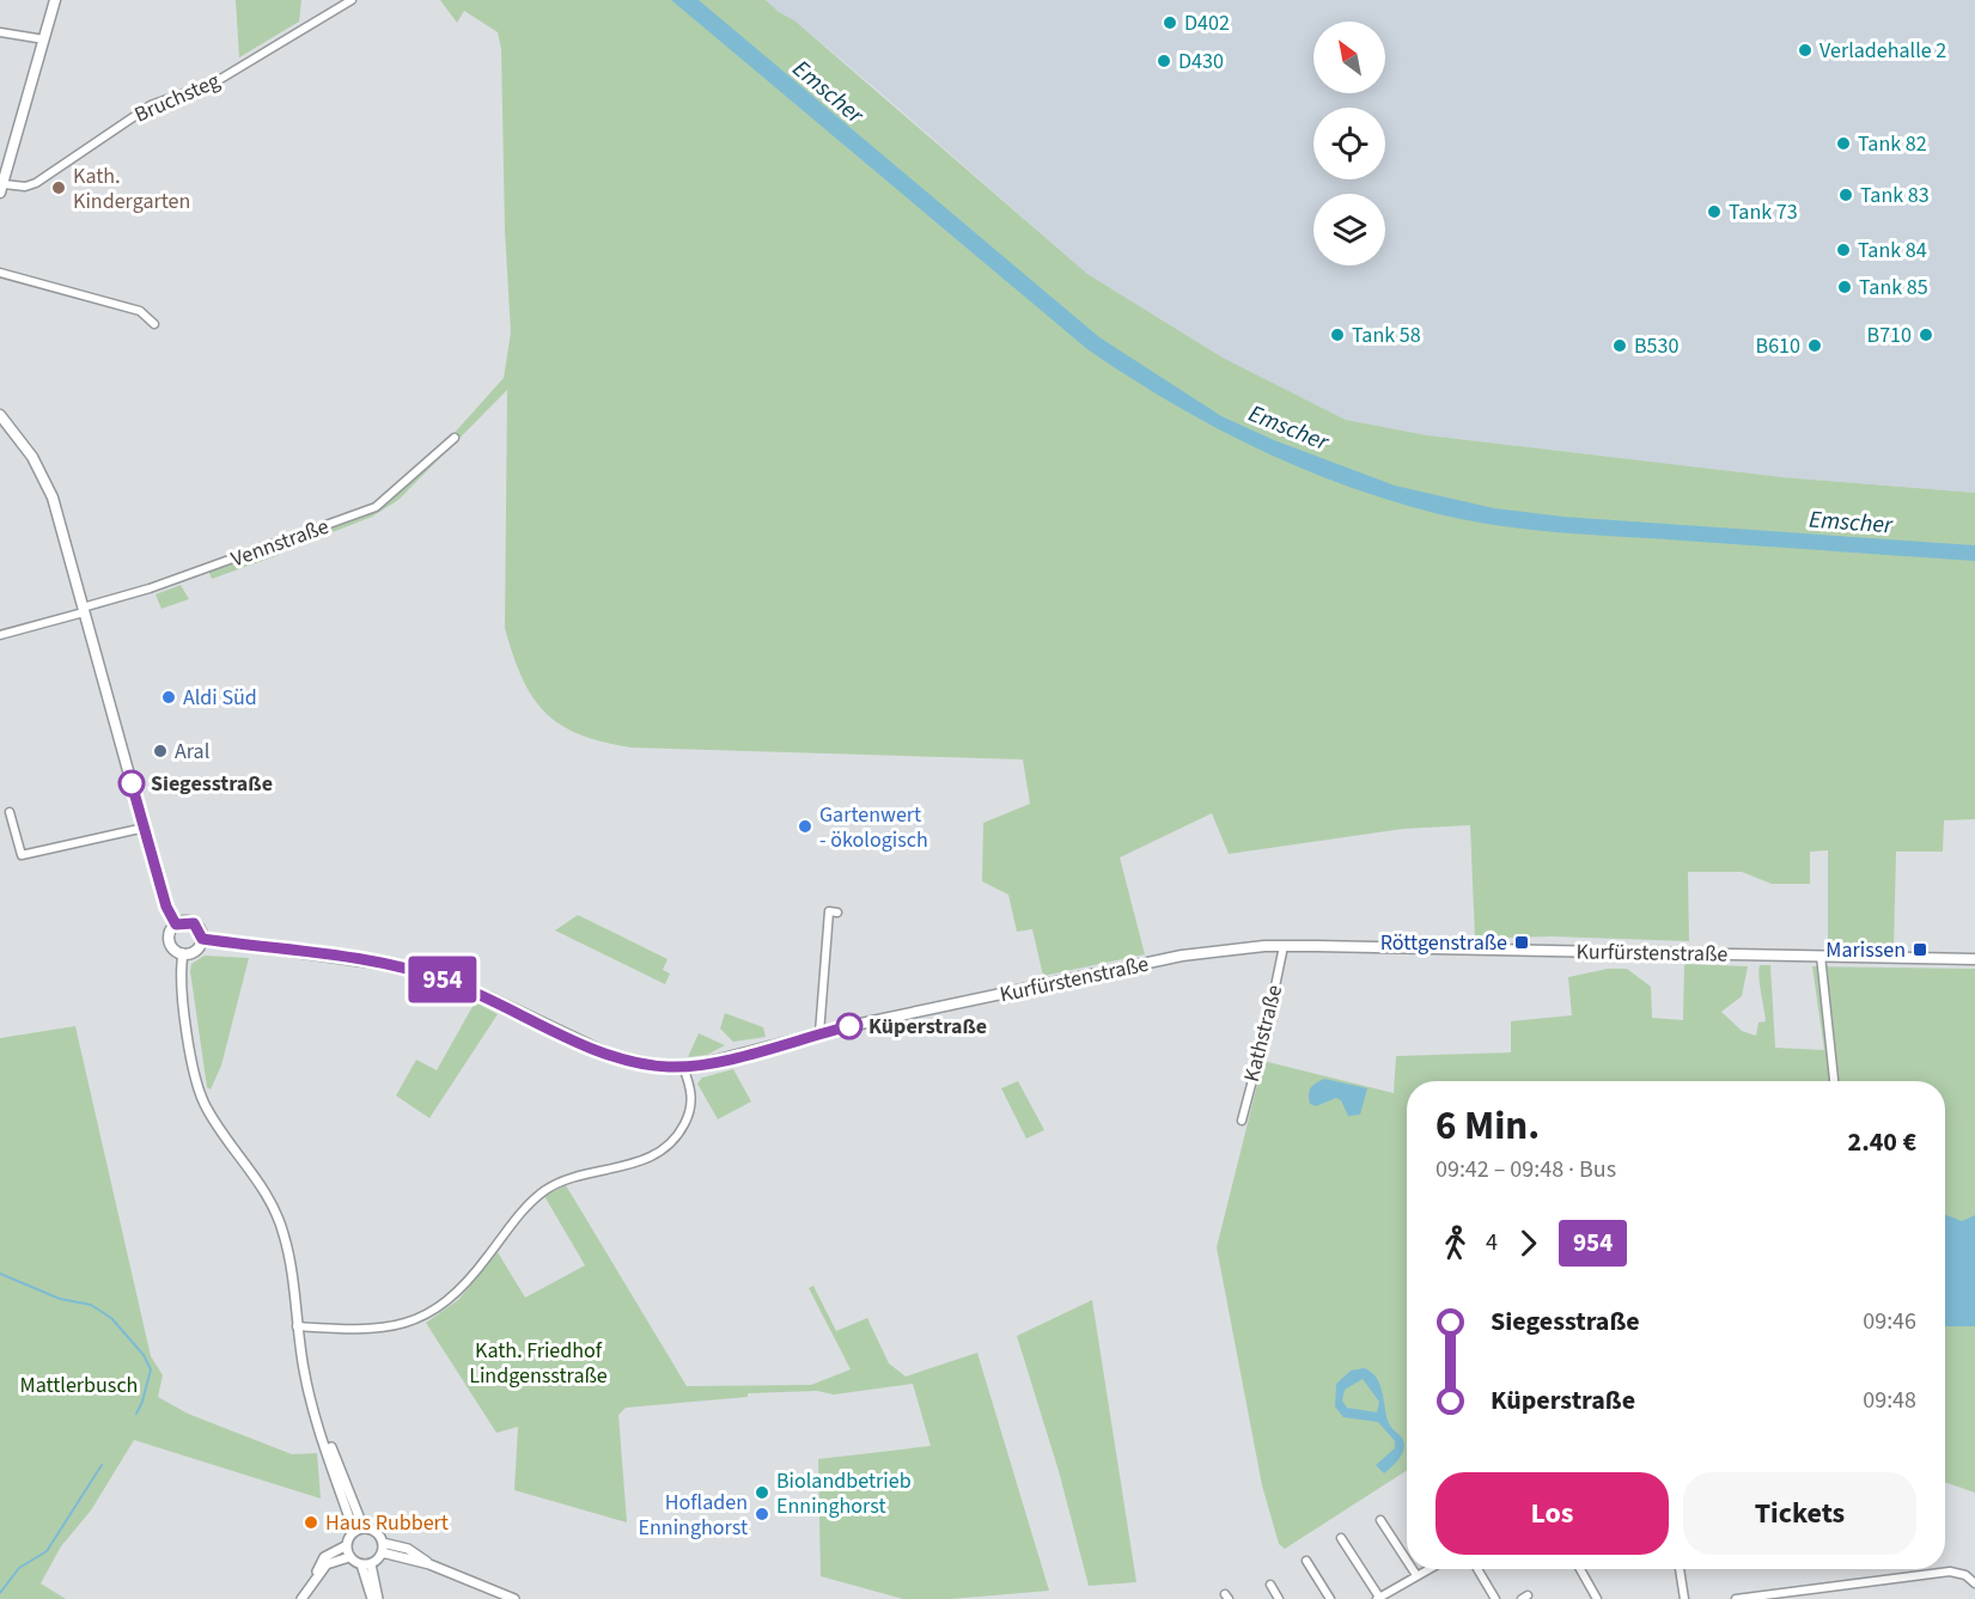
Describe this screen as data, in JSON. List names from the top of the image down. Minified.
{"streets":{"main road":["Kurfürstenstraße"],"street":["Bruchsteg","Vennstraße","Kathstraße"]},"crossings":[["Kurfürstenstraße","Kathstraße"]],"water":["Emscher"],"parks":["Kath. Friedhof Lindgensstraße","Mattlerbusch"],"places":{"other":["D402","Verladehalle 2","D430","Tank 82","Kath. Kindergarten","Tank 83","Tank 73","Tank 84","Tank 85","Tank 58","B710","B530","B610","Aldi Süd","Aral","Siegesstraße","Gartenwert - ökologisch","Küperstraße","Biolandbetrieb Enninghorst","Hofladen Enninghorst","Haus Rubbert"],"transit":["Röttgenstraße","Marissen"]},"lines":["bus line 954"],"north":"top left","page":{"on_map":"954","heading":["6 Min.","09:42 – 09:48 · Bus","2.40 €"],"legs":["4","954"],"list":[{"name":"Siegesstraße","value":"09:46"},{"name":"Küperstraße","value":"09:48"}],"buttons":["Los","Tickets"]}}
